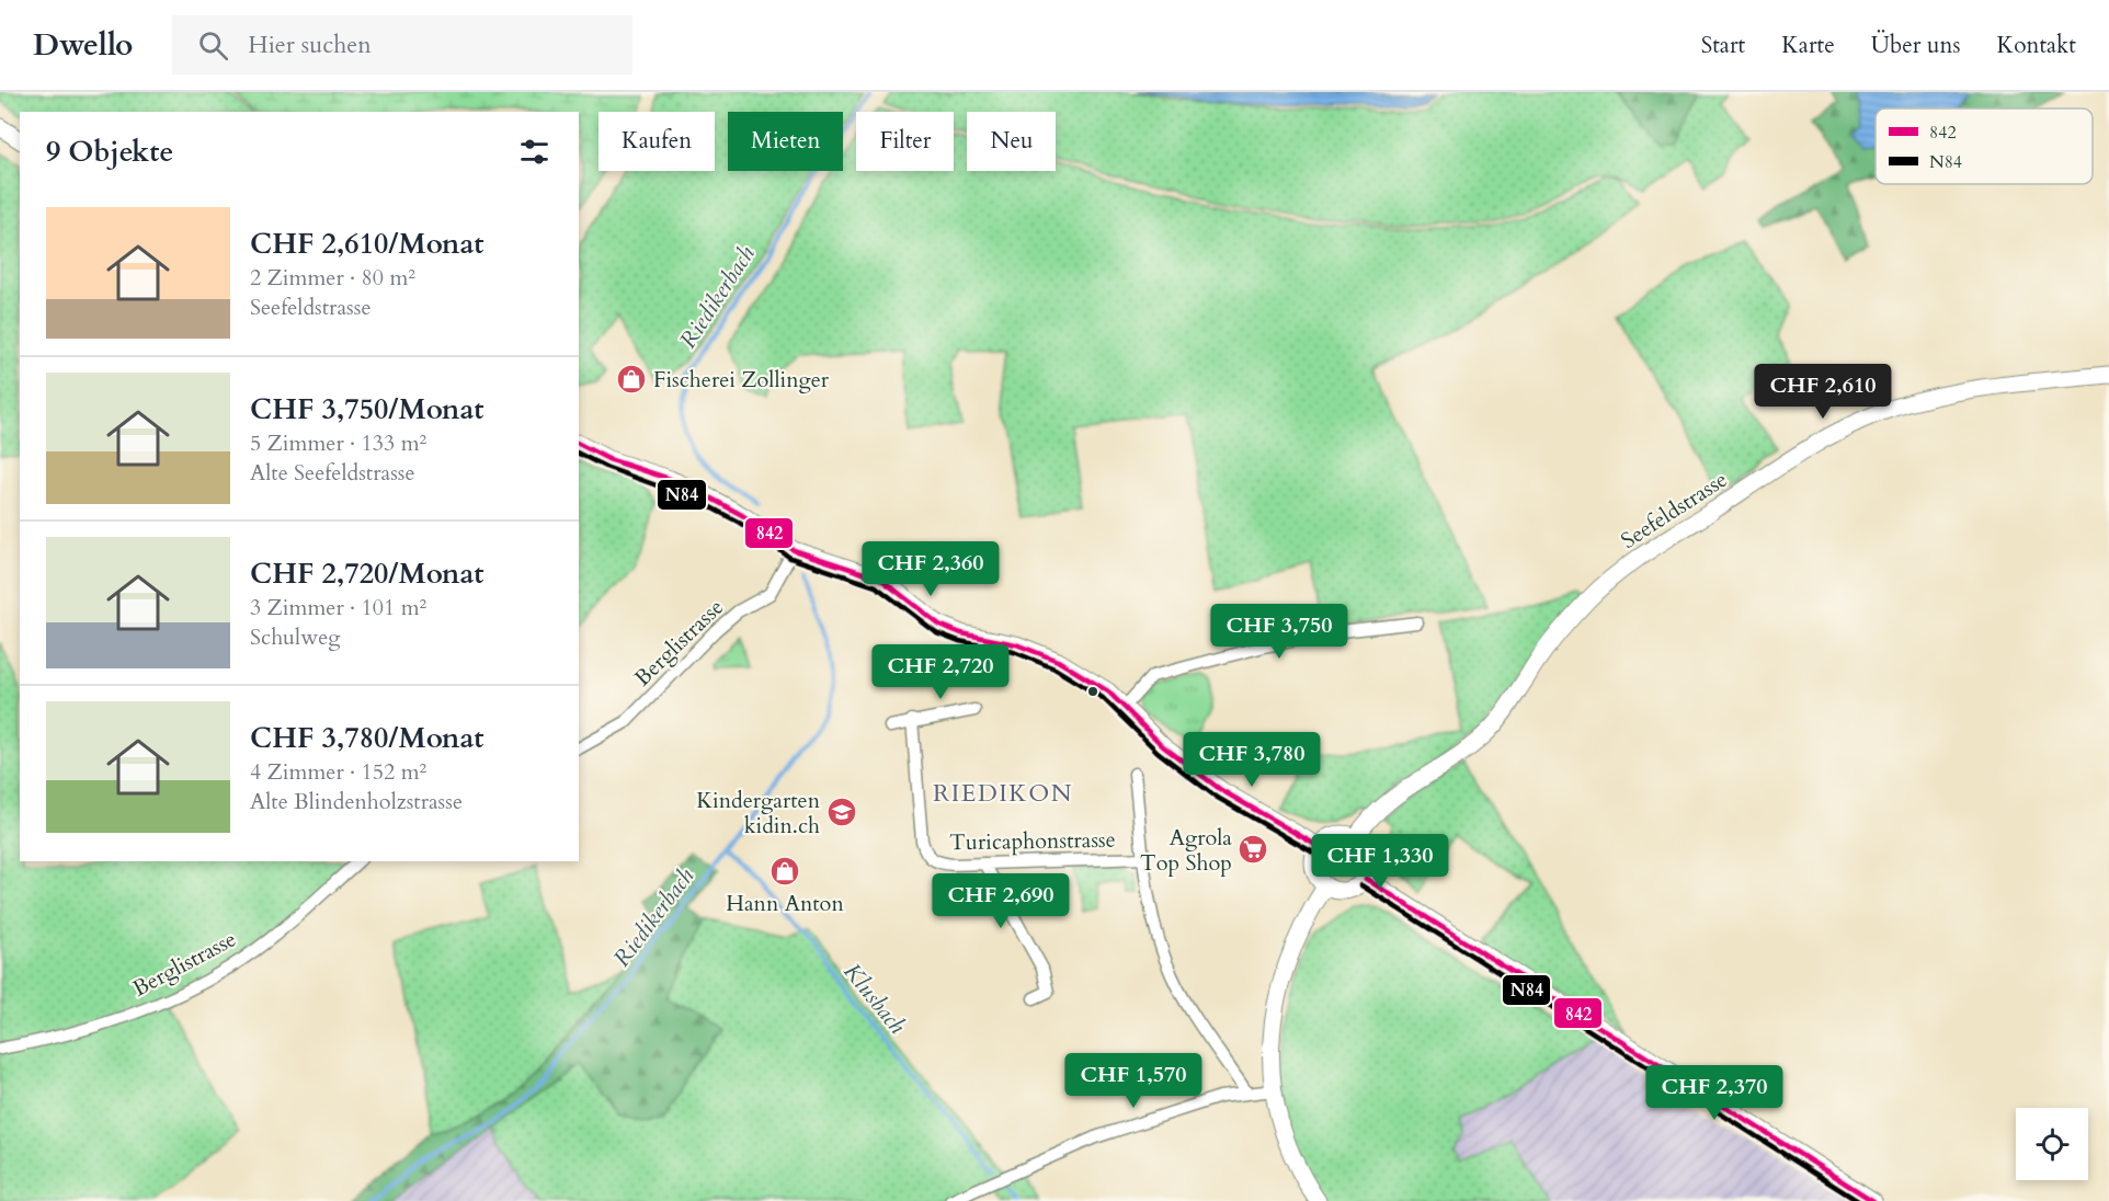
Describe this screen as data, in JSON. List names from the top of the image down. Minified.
{"streets":{"main road":["Seefeldstrasse"],"street":["Berglistrasse","Turicaphonstrasse"]},"districts":["RIEDIKON"],"water":["Riedikerbach","Klusbach"],"places":{"shop":["Fischerei Zollinger","Hann Anton"],"school or university":["Kindergarten kidin.ch"],"supermarket":["Agrola Top Shop"]},"lines":["transit line 842","transit line N84"],"legend":["842","N84"],"page":{"header":"Dwello","search":"Hier suchen","nav":["Start","Karte","Über uns","Kontakt"],"chip":["Kaufen","Mieten","Filter","Neu"],"heading":"9 Objekte","list":[{"name":"CHF 2,610/Monat","note":"2 Zimmer · 80 m² · Seefeldstrasse"},{"name":"CHF 3,750/Monat","note":"5 Zimmer · 133 m² · Alte Seefeldstrasse"},{"name":"CHF 2,720/Monat","note":"3 Zimmer · 101 m² · Schulweg"},{"name":"CHF 3,780/Monat","note":"4 Zimmer · 152 m² · Alte Blindenholzstrasse"}],"price":["CHF 2,610","CHF 2,360","CHF 3,750","CHF 2,720","CHF 3,780","CHF 1,330","CHF 2,690","CHF 1,570","CHF 2,370"]}}
